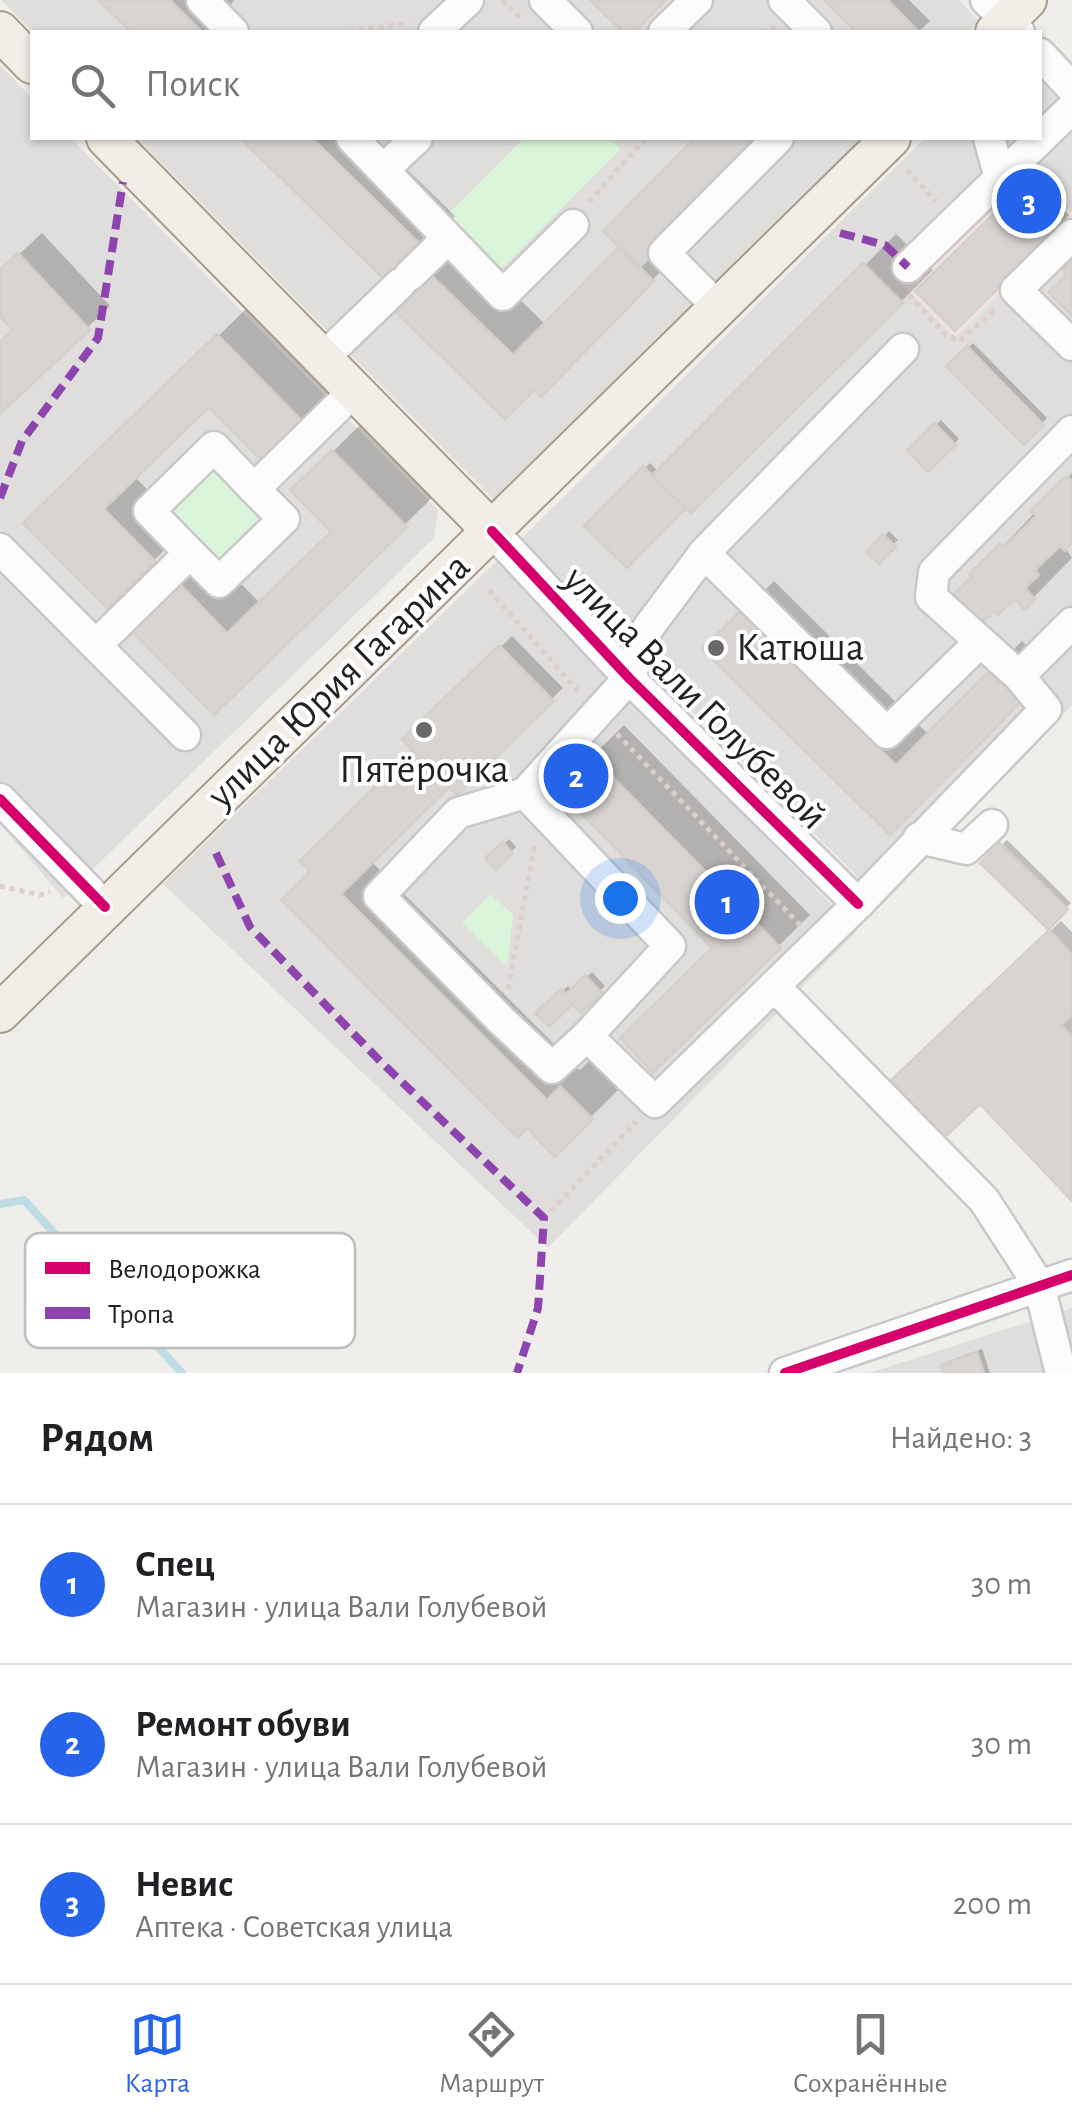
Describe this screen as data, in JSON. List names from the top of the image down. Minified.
{"streets":{"main road":["улица Юрия Гагарина","улица Вали Голубевой"]},"crossings":[["улица Юрия Гагарина","улица Вали Голубевой"]],"places":["Катюша","Пятёрочка"],"legend":["Велодорожка","Тропа"],"page":{"search":"Поиск","pins":["3","2","1"],"heading":["Рядом","Найдено: 3"],"list":[{"mark":"1","name":"Спец","note":"Магазин · улица Вали Голубевой","value":"30 m"},{"mark":"2","name":"Ремонт обуви","note":"Магазин · улица Вали Голубевой","value":"30 m"},{"mark":"3","name":"Невис","note":"Аптека · Советская улица","value":"200 m"}],"nav":["Карта","Маршрут","Сохранённые"]}}
